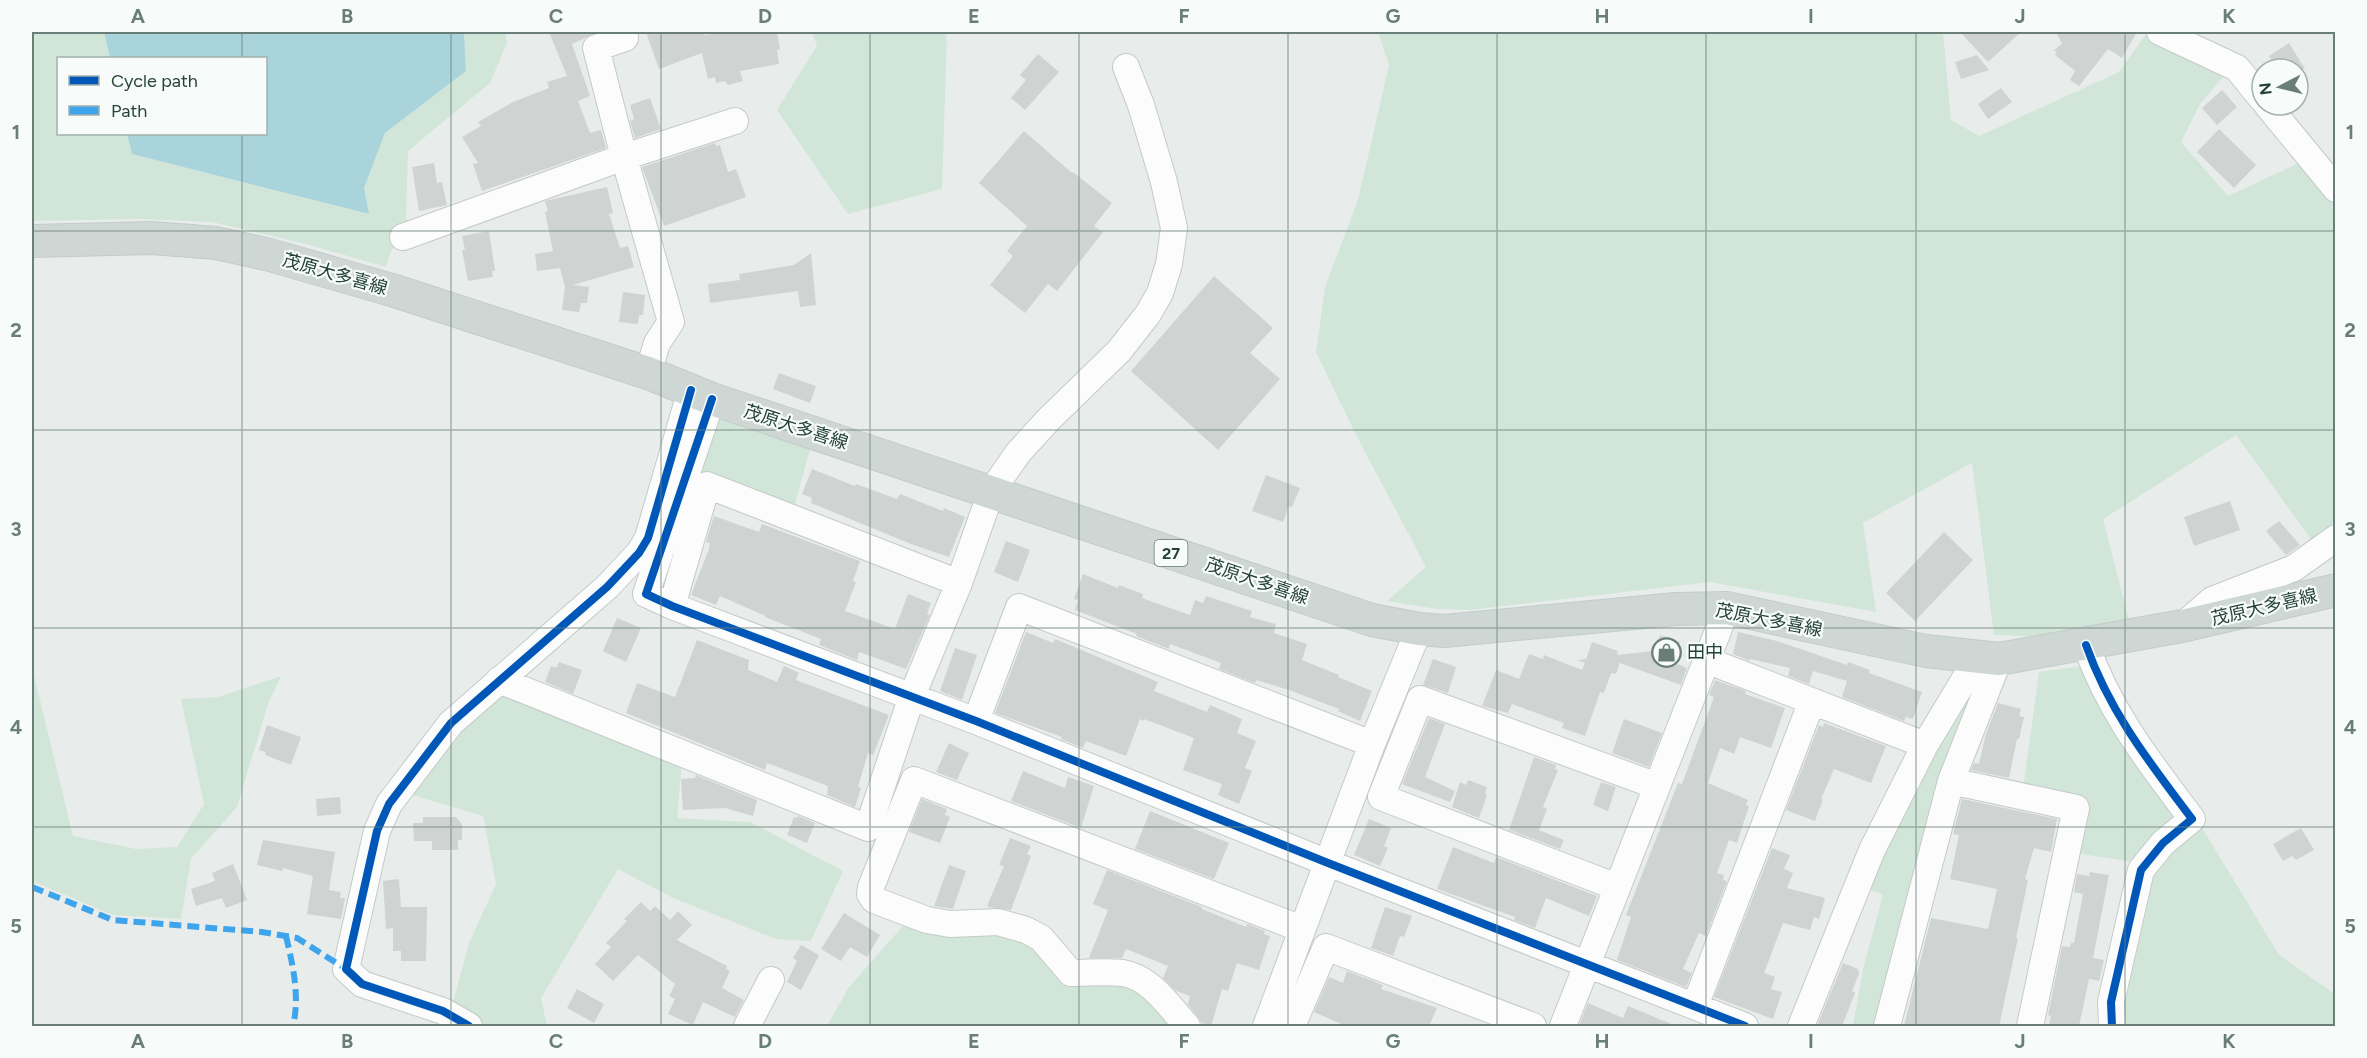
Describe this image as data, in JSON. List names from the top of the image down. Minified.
{"streets":{"main road":["茂原大多喜線","27"]},"places":{"shop":["田中"]},"legend":["Cycle path","Path"],"north":"left","grid":{"columns":["A","B","C","D","E","F","G","H","I","J","K"],"rows":["1","2","3","4","5"]}}
